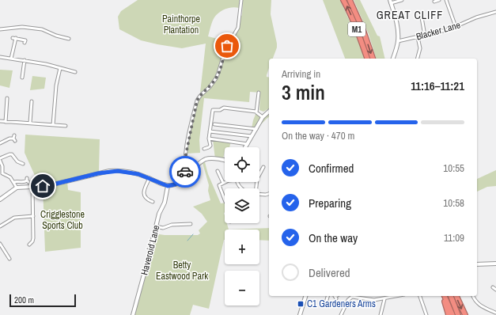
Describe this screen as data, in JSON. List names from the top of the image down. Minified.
{"streets":{"highway":["M1"],"street":["Blacker Lane","Haveroid Lane"]},"districts":["GREAT CLIFF"],"parks":["Painthorpe Plantation","Crigglestone Sports Club","Betty Eastwood Park"],"places":{"transit":["C1 Gardeners Arms"]},"scale_bar":"200 m","page":{"heading":["3 min","Arriving in","11:16–11:21"],"bar":"On the way · 470 m","map_buttons":["+","−"],"list":[["Confirmed","10:55"],["Preparing","10:58"],["On the way","11:09"],"Delivered"],"scale":"200 m"}}
